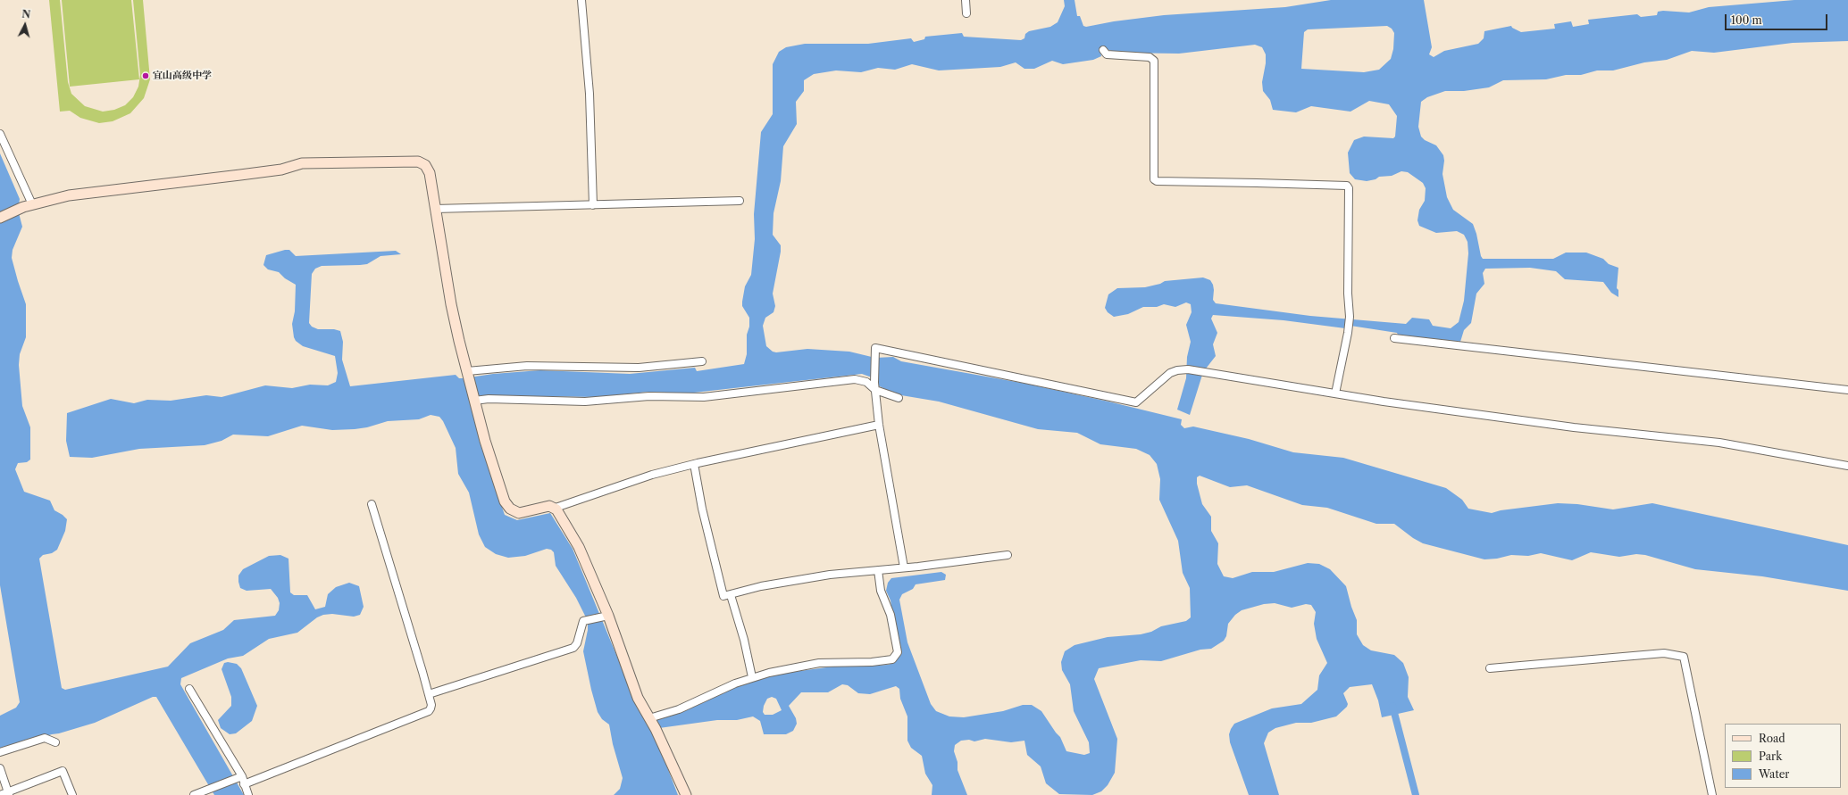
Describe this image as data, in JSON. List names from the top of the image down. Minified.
{"places":["宜山高级中学"],"legend":["Road","Park","Water"],"scale_bar":"100 m","north":"top"}
